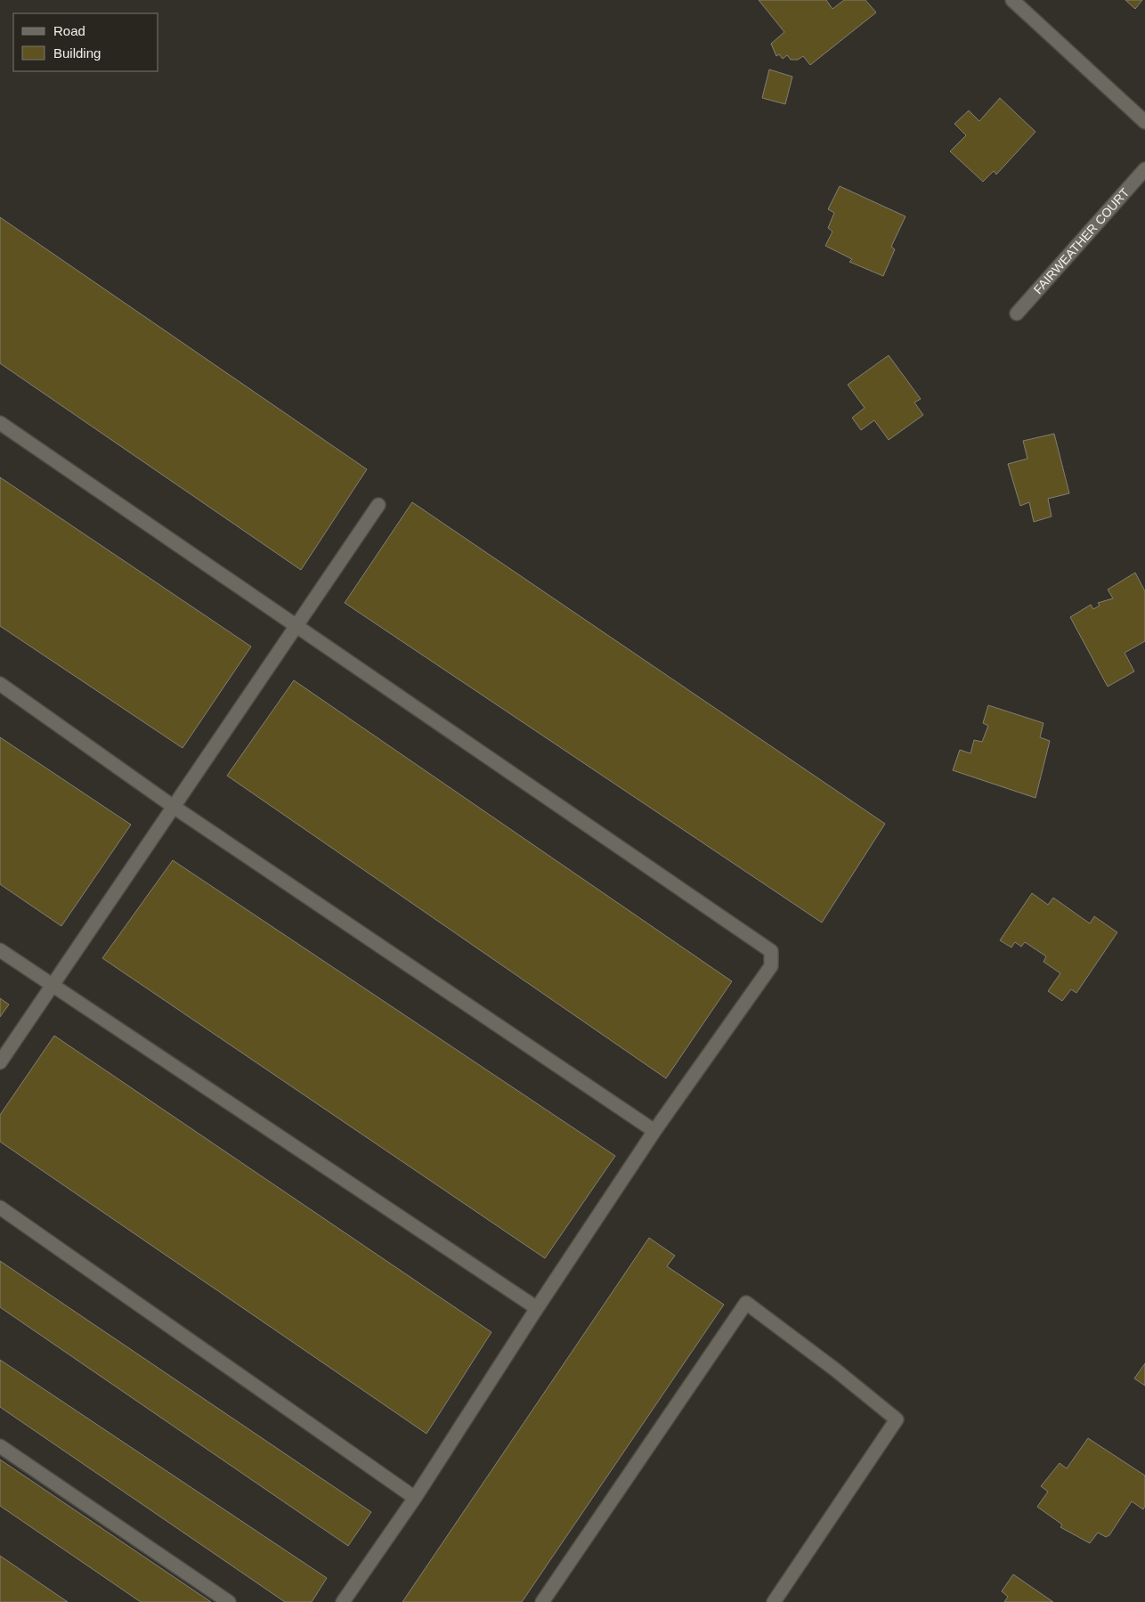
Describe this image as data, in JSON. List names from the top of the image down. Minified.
{"streets":{"street":["FAIRWEATHER COURT"]},"legend":["Road","Building"]}
